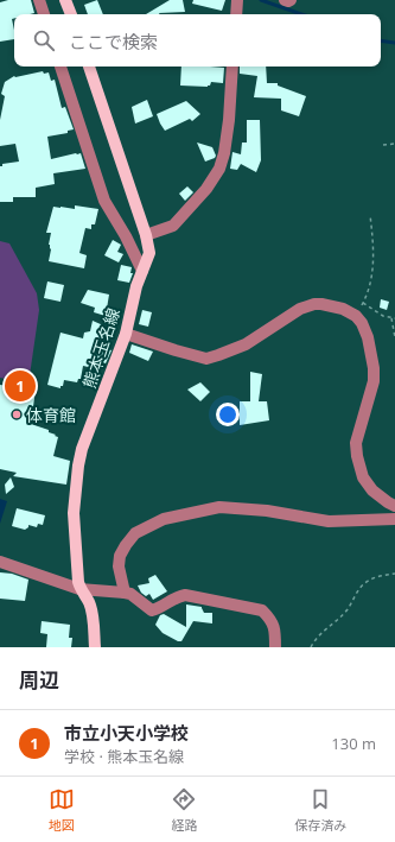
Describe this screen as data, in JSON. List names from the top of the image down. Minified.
{"streets":{"main road":["熊本玉名線"]},"places":["体育館"],"page":{"search":"ここで検索","pins":"1","heading":"周辺","list":[{"mark":"1","name":"市立小天小学校","note":"学校 · 熊本玉名線","value":"130 m"}],"nav":["地図","経路","保存済み"]}}
